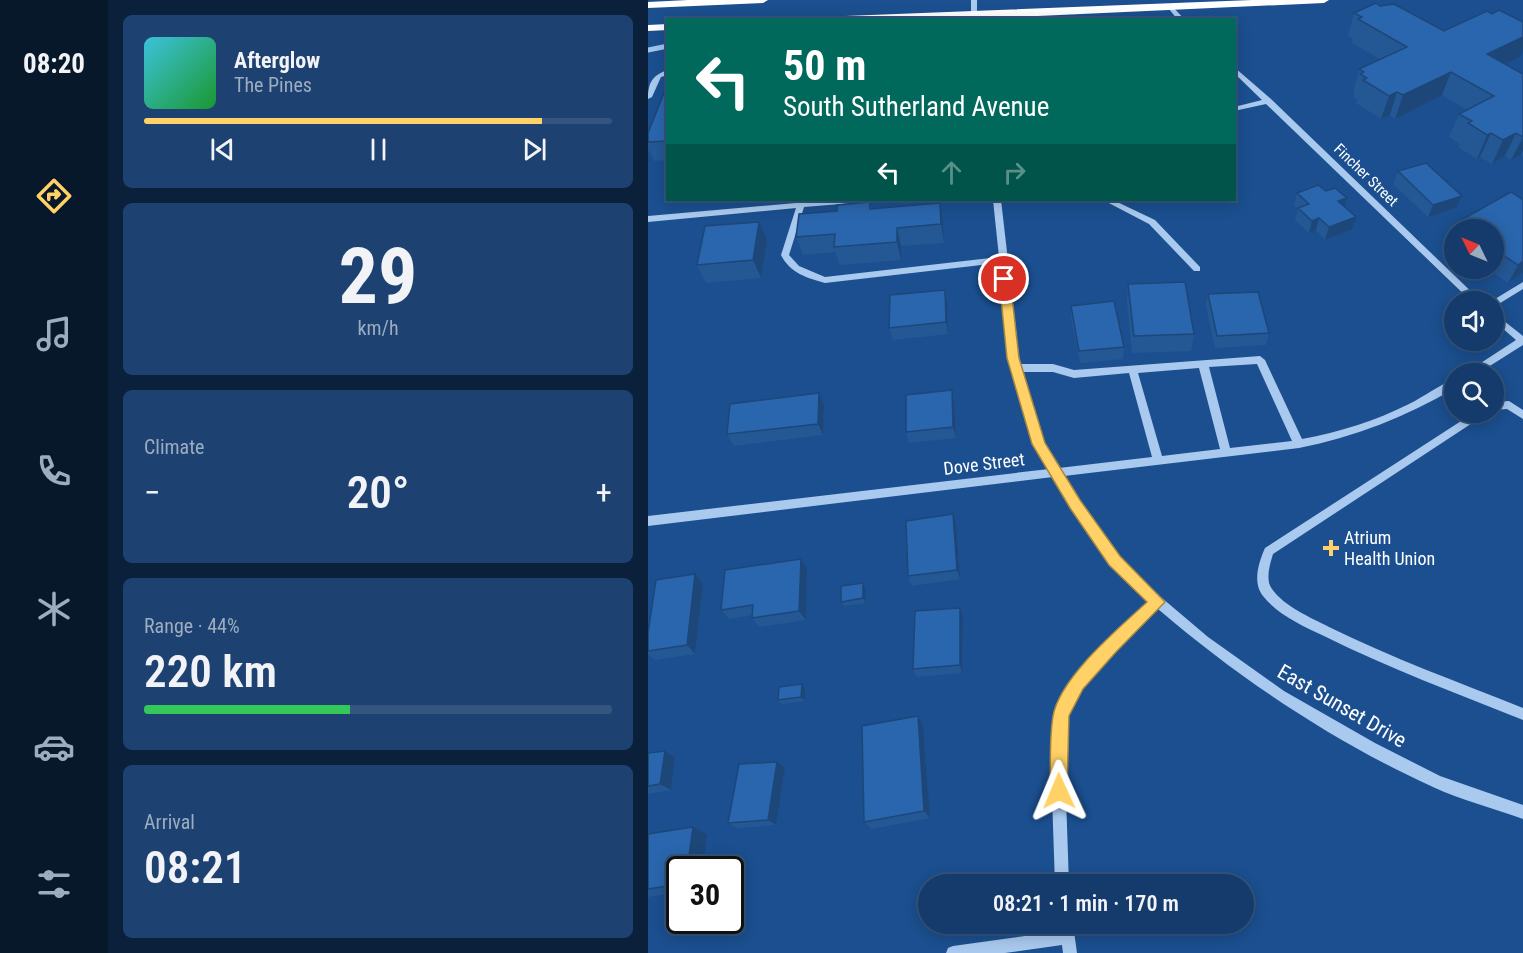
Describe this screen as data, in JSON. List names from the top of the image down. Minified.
{"streets":{"street":["Fincher Street","Dove Street","East Sunset Drive"]},"crossings":[["Dove Street","East Sunset Drive"]],"places":{"health":["Atrium Health Union"]},"north":"top left","page":{"tabs":"08:20","turn":["50 m","South Sutherland Avenue"],"song":["Afterglow","The Pines"],"tile":[["29","km/h"],"Climate",["Range · 44%","220 km"],["Arrival","08:21"]],"heat":["−","20°","+"],"limit":"30","trip":"08:21 · 1 min · 170 m"}}
